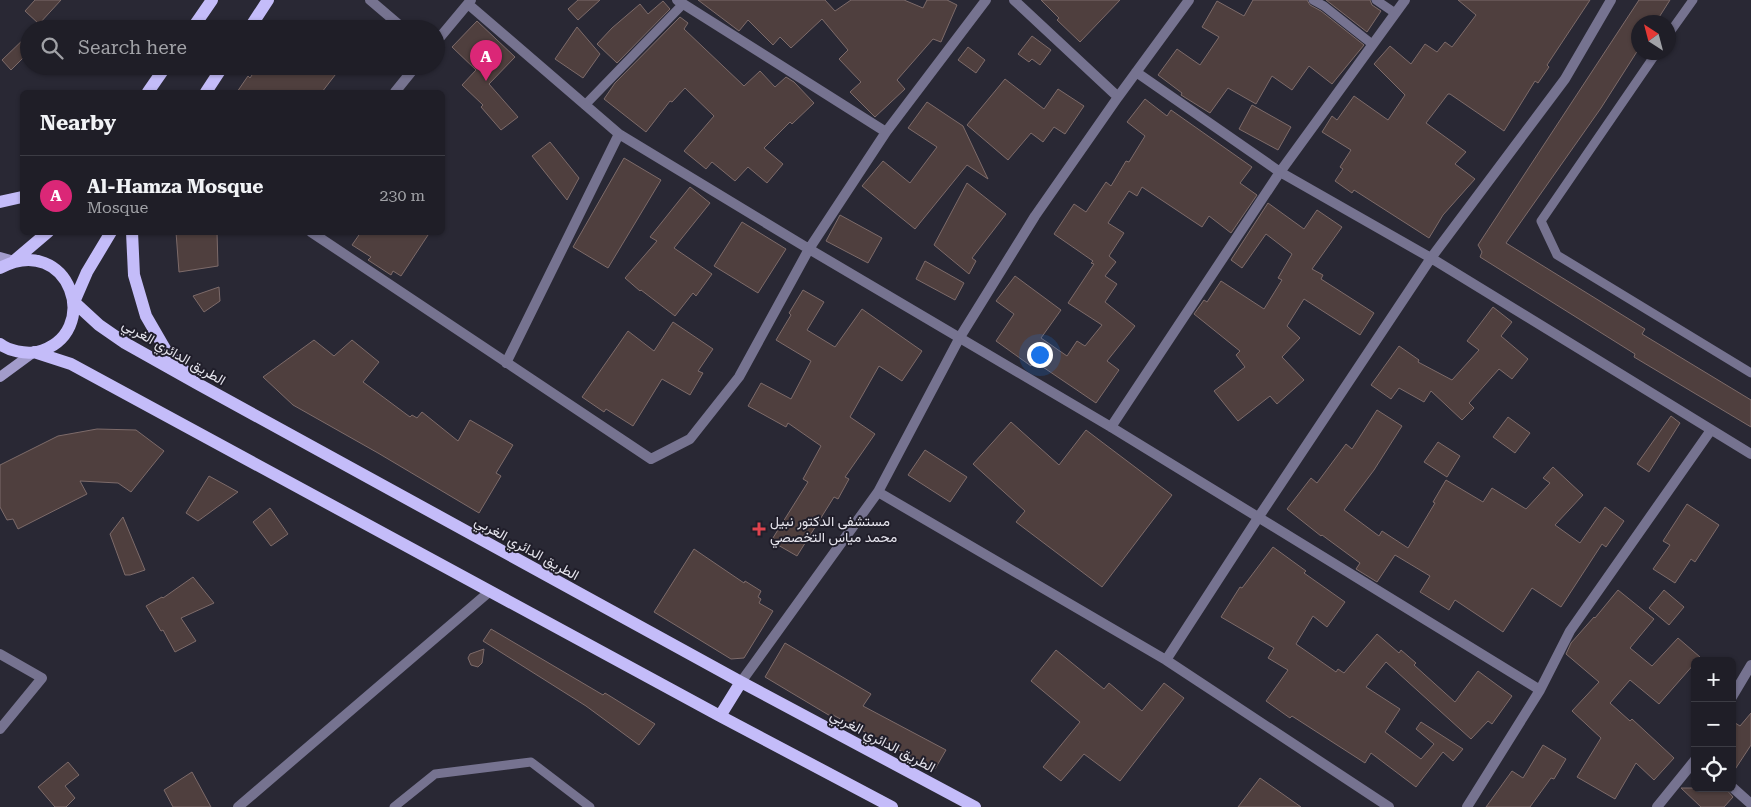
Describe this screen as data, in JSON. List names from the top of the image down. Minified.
{"streets":{"main road":["الطريق الدائري الغربي"]},"places":{"health":["مستشفى الدكتور نبيل محمد مياس التخصصي"]},"north":"top left","page":{"search":"Search here","pins":"A","heading":"Nearby","list":[{"mark":"A","name":"Al-Hamza Mosque","note":"Mosque","value":"230 m"}],"map_buttons":["+","−"]}}
